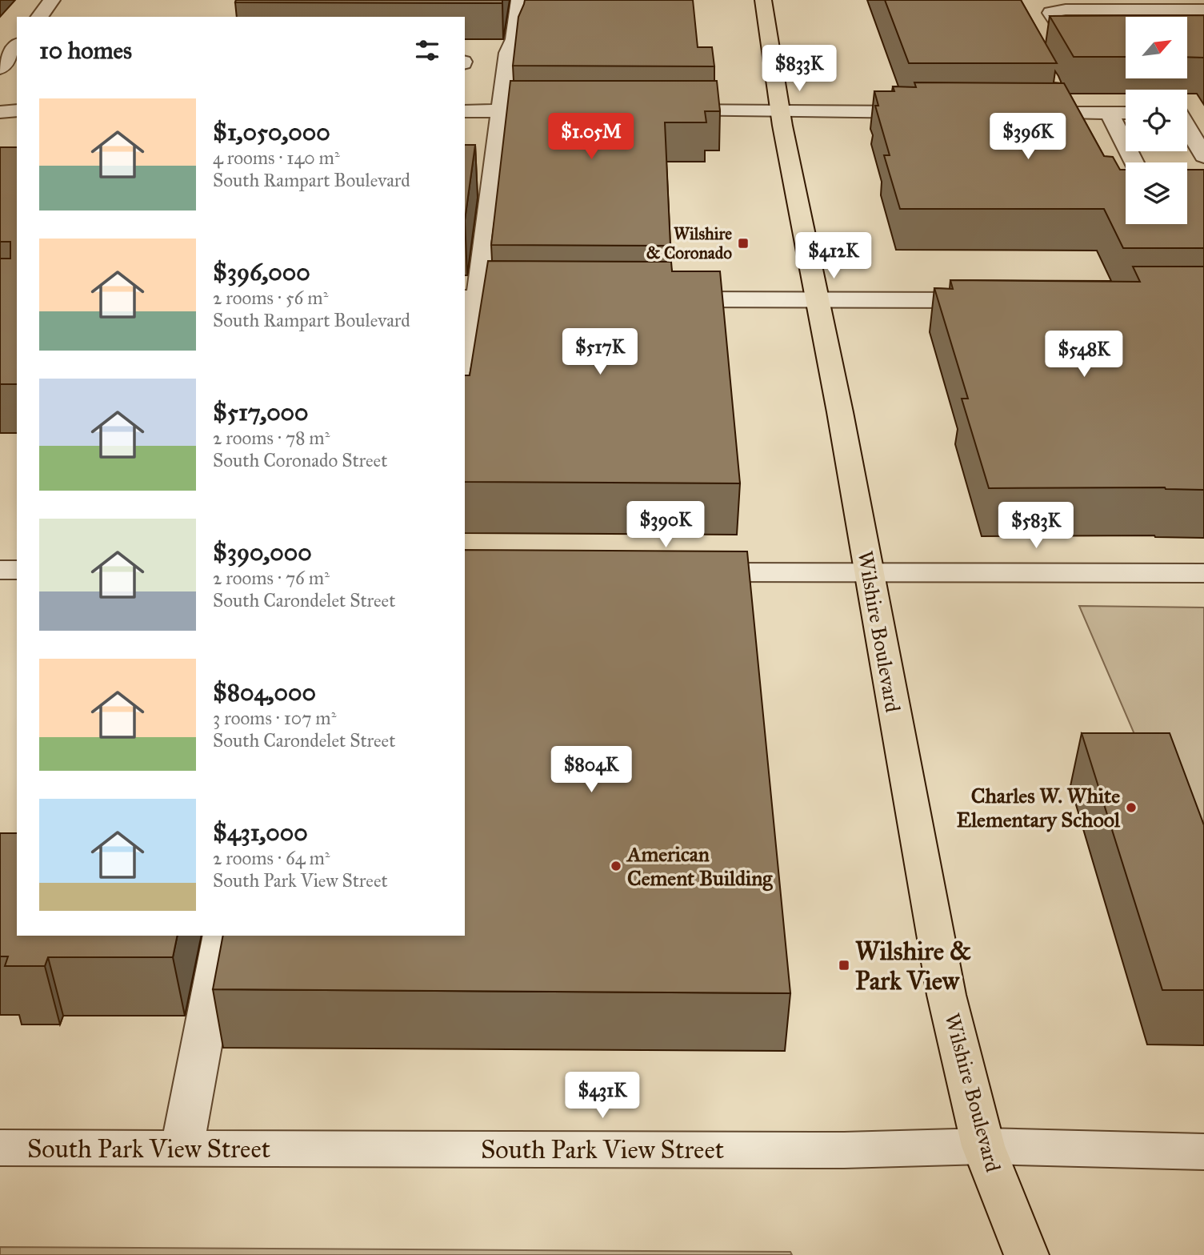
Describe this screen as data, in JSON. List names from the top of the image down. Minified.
{"streets":{"main road":["Wilshire Boulevard"],"street":["South Park View Street"]},"crossings":[["Wilshire Boulevard","South Park View Street"]],"places":{"transit":["Wilshire & Coronado","Wilshire & Park View"],"other":["Charles W. White Elementary School","American Cement Building"]},"north":"top right","page":{"heading":"10 homes","price":["$833K","$1.05M","$396K","$412K","$517K","$548K","$390K","$583K","$804K","$431K"],"list":[{"name":"$1,050,000","note":"4 rooms · 140 m² · South Rampart Boulevard"},{"name":"$396,000","note":"2 rooms · 56 m² · South Rampart Boulevard"},{"name":"$517,000","note":"2 rooms · 78 m² · South Coronado Street"},{"name":"$390,000","note":"2 rooms · 76 m² · South Carondelet Street"},{"name":"$804,000","note":"3 rooms · 107 m² · South Carondelet Street"},{"name":"$431,000","note":"2 rooms · 64 m² · South Park View Street"}]}}
